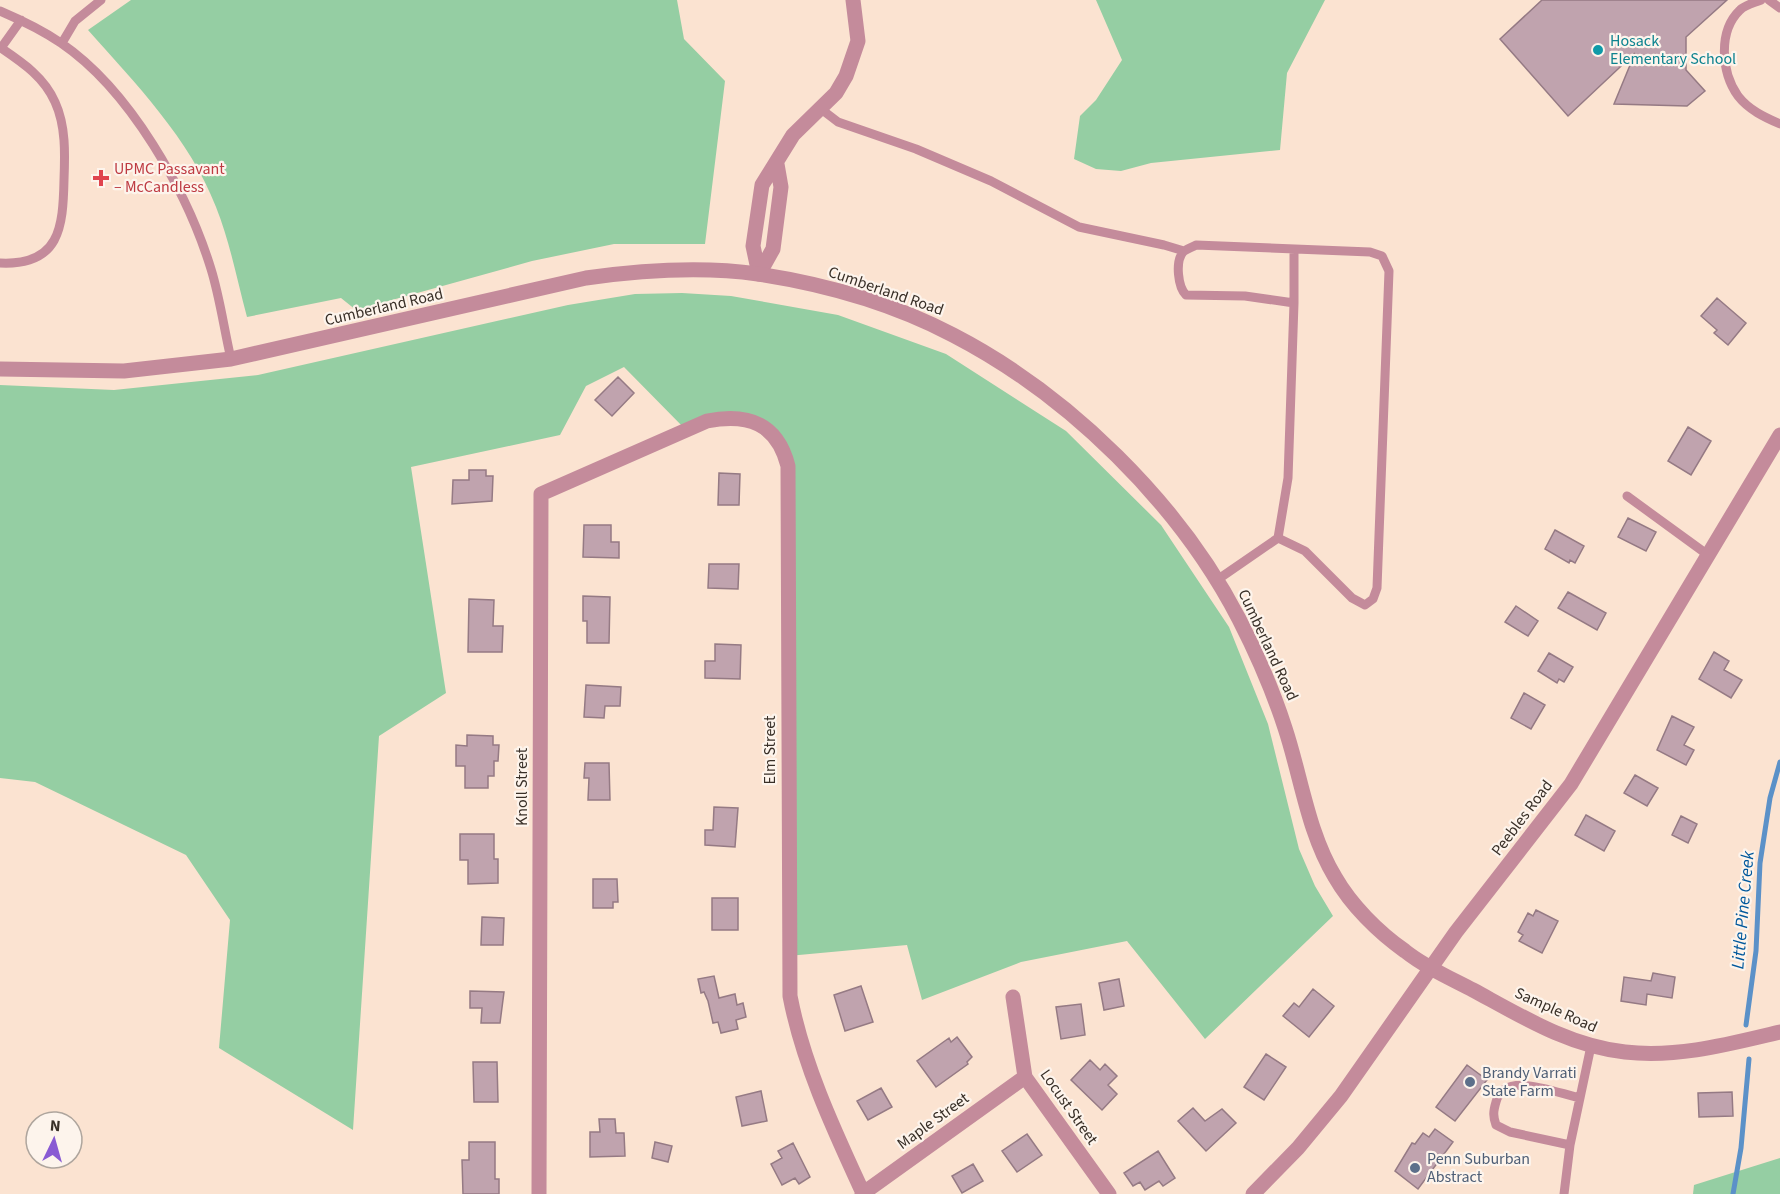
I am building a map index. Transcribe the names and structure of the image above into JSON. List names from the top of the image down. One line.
{"streets":{"street":["Cumberland Road","Elm Street","Knoll Street","Peebles Road","Sample Road","Locust Street","Maple Street"]},"crossings":[["Cumberland Road","Peebles Road"],["Cumberland Road","Sample Road"],["Elm Street","Knoll Street"],["Elm Street","Maple Street"],["Peebles Road","Sample Road"],["Locust Street","Maple Street"]],"water":["Little Pine Creek"],"places":{"other":["Hosack Elementary School","Brandy Varrati State Farm","Penn Suburban Abstract"],"health":["UPMC Passavant – McCandless"]},"north":"top"}
